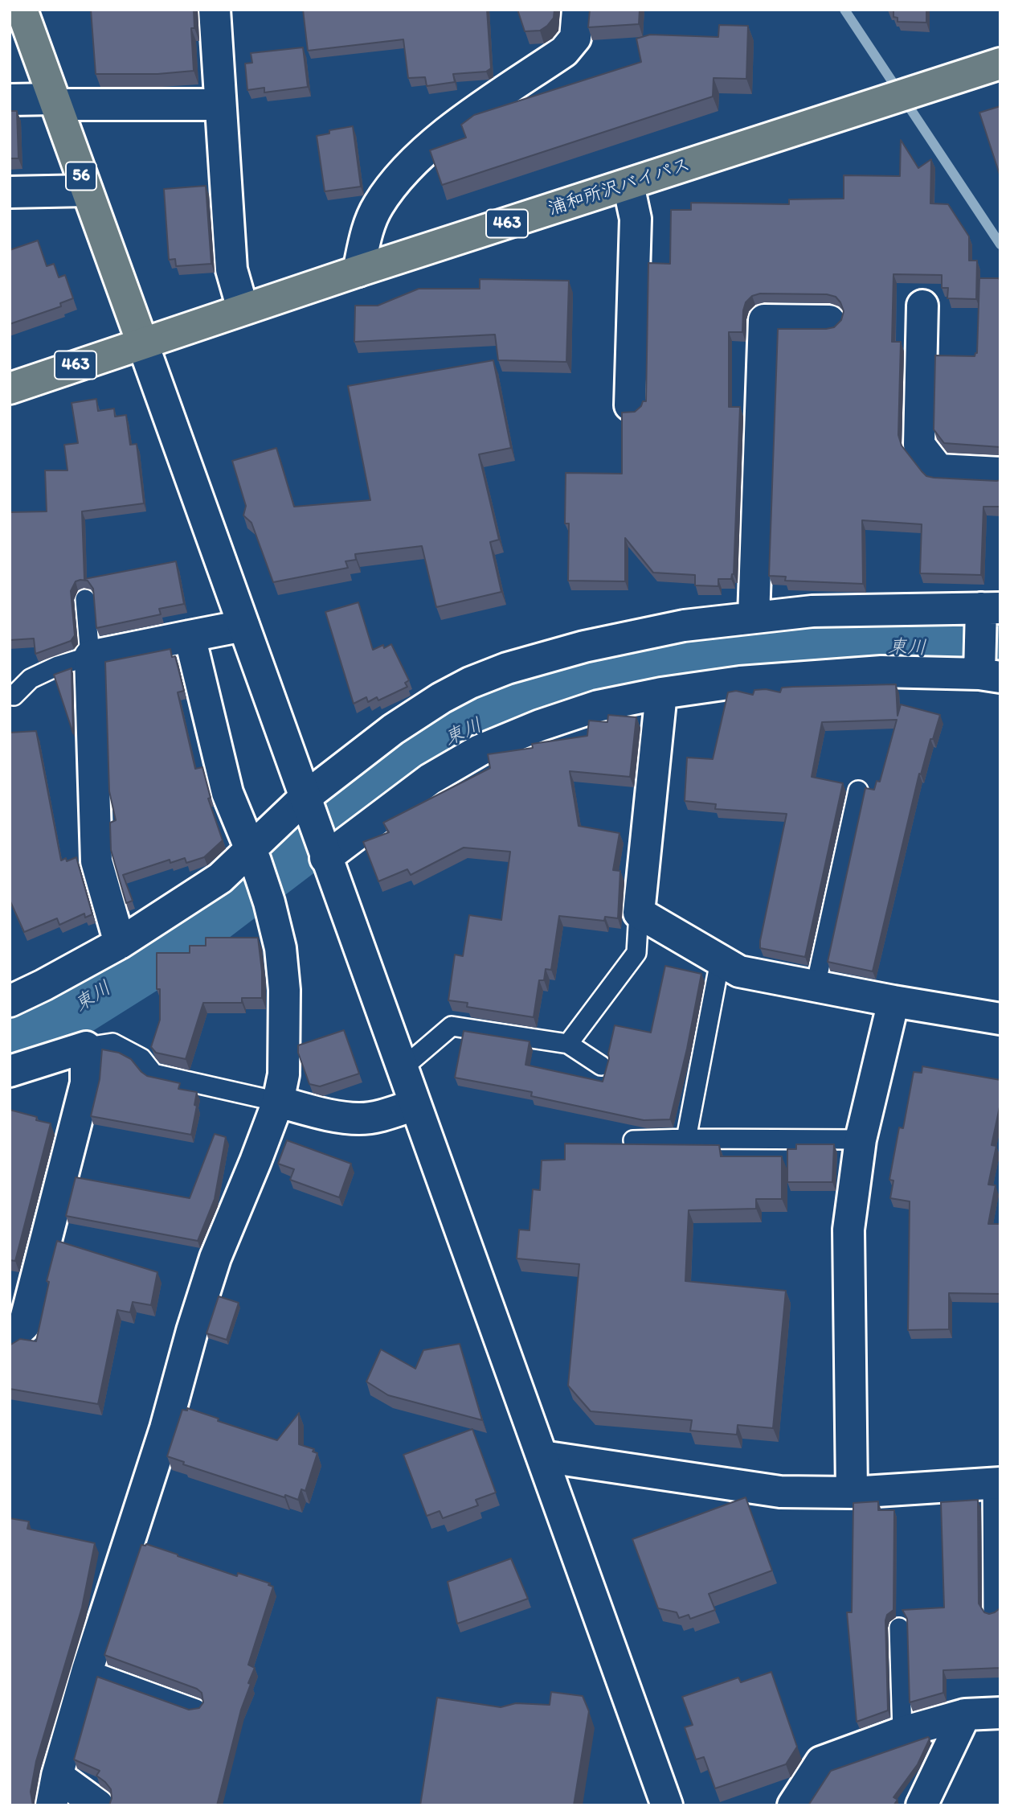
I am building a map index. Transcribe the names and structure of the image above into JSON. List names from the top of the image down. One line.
{"streets":{"main road":["56","浦和所沢バイパス","463"]},"crossings":[["56","浦和所沢バイパス"],["56","463"],["浦和所沢バイパス","463"]],"water":["東川"]}
